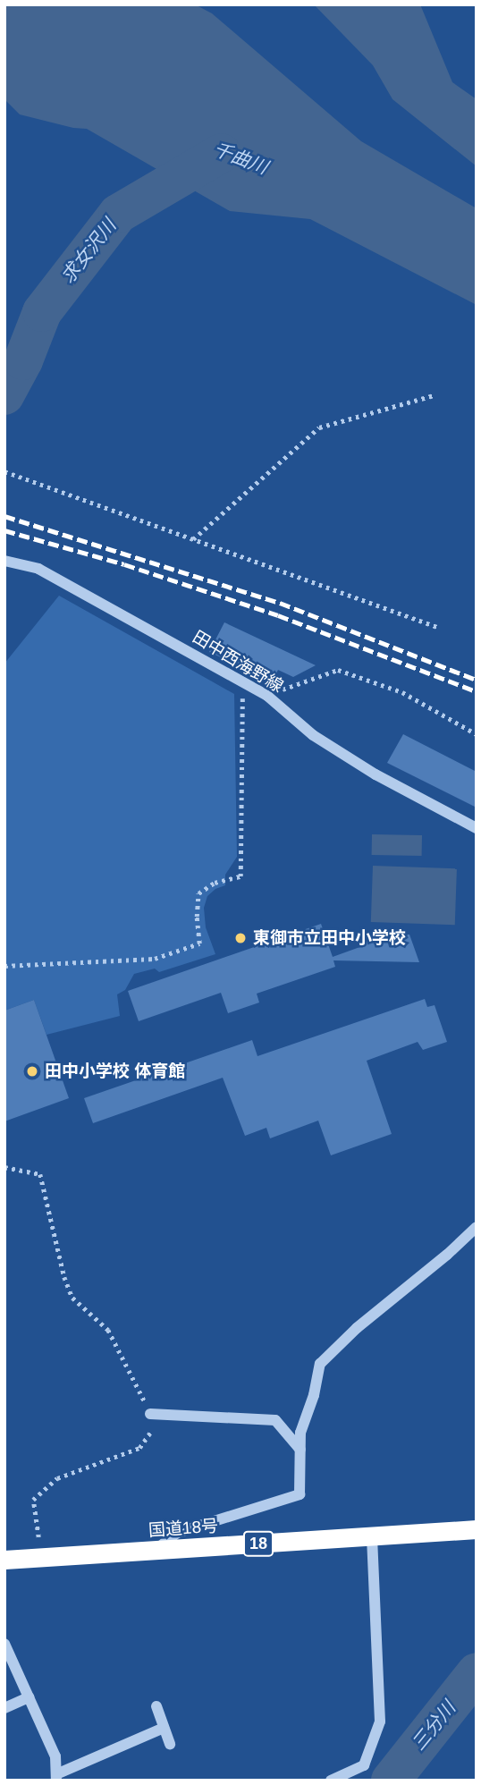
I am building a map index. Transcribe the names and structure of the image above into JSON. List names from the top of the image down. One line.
{"streets":{"highway":["国道18号","18"],"street":["田中西海野線"]},"water":["千曲川","求女沢川","三分川"],"places":["東御市立田中小学校","田中小学校 体育館"]}
